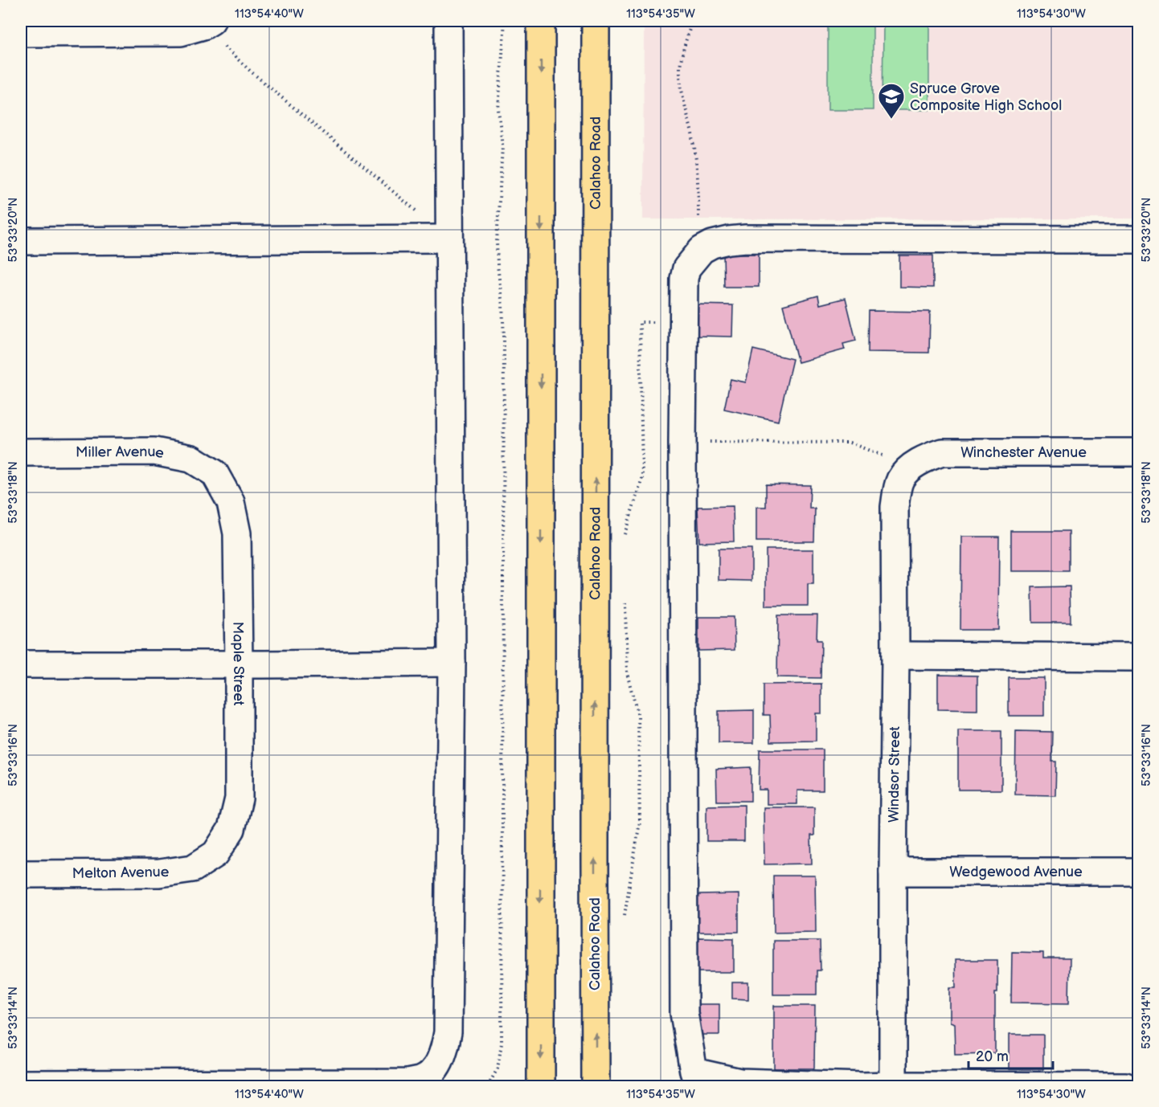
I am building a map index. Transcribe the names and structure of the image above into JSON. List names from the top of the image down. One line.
{"streets":{"main road":["Calahoo Road"],"street":["Winchester Avenue","Miller Avenue","Maple Street","Windsor Street","Wedgewood Avenue","Melton Avenue"]},"crossings":[["Winchester Avenue","Windsor Street"],["Miller Avenue","Maple Street"],["Maple Street","Melton Avenue"],["Windsor Street","Wedgewood Avenue"]],"places":{"school or university":["Spruce Grove Composite High School"]},"scale_bar":"20 m","coordinates":["113°54'40\"W","113°54'35\"W","113°54'30\"W","53°33'20\"N","53°33'18\"N","53°33'16\"N","53°33'14\"N"]}
